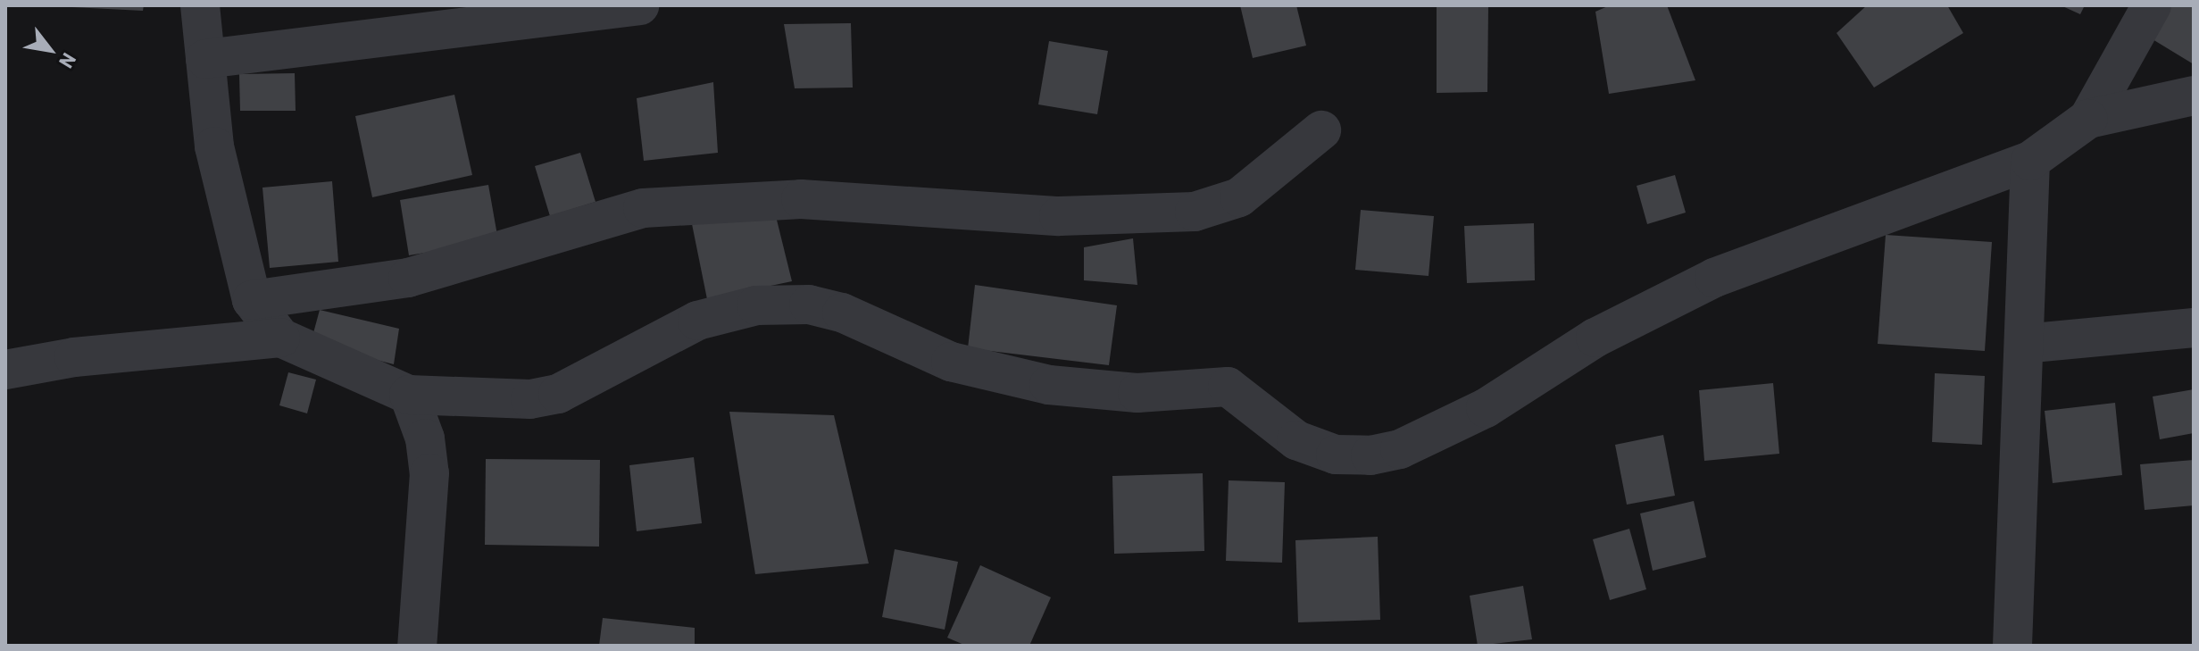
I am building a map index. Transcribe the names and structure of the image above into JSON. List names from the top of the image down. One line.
{"north":"bottom right"}
